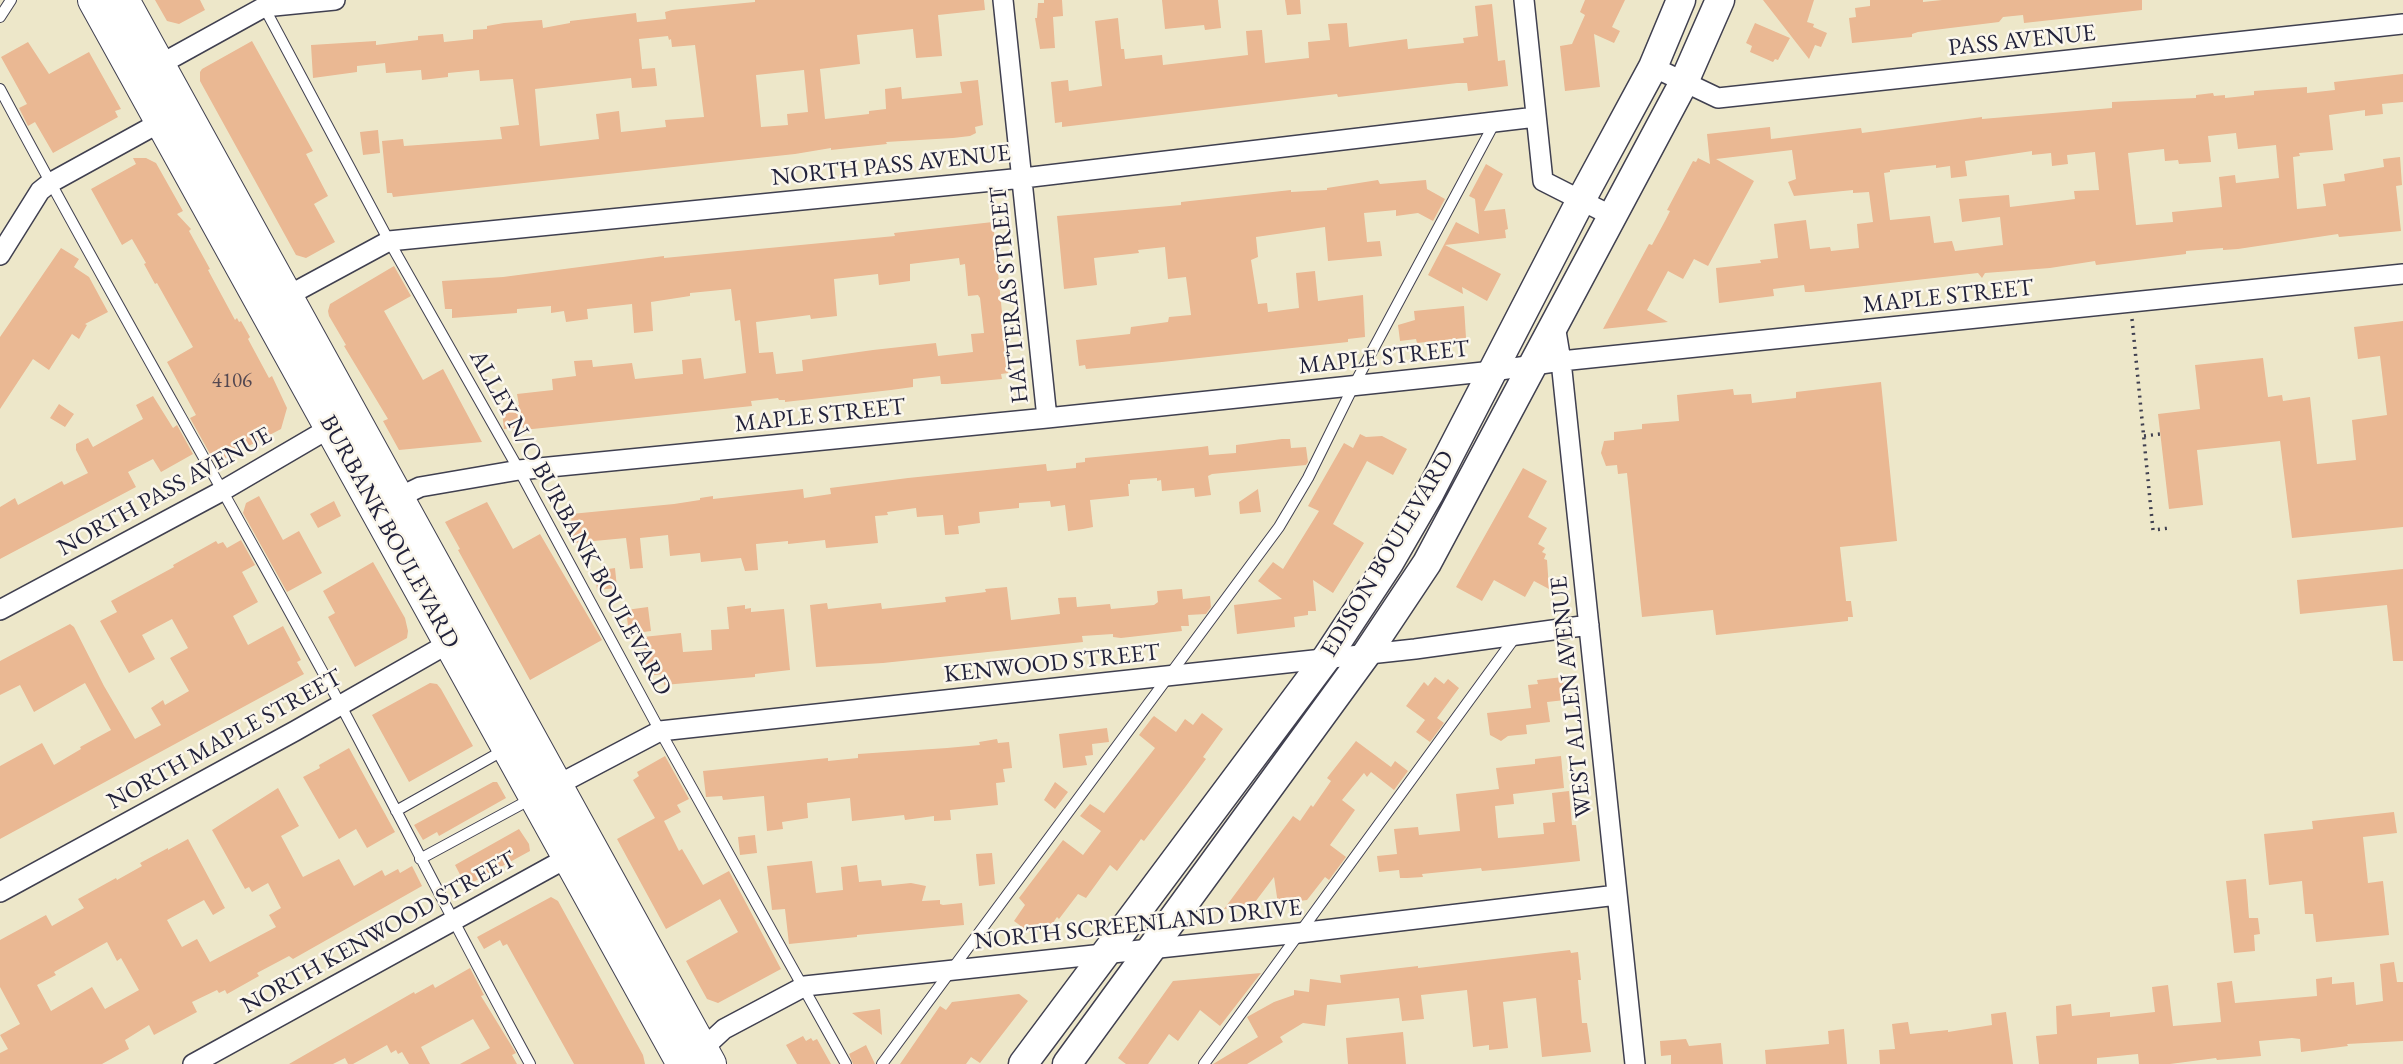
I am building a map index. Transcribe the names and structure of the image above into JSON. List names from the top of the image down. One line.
{"streets":{"main road":["BURBANK BOULEVARD","EDISON BOULEVARD"],"street":["PASS AVENUE","NORTH PASS AVENUE","HATTERAS STREET","MAPLE STREET","KENWOOD STREET","WEST ALLEN AVENUE","NORTH MAPLE STREET","NORTH SCREENLAND DRIVE","NORTH KENWOOD STREET"],"lane":["ALLEY N/O BURBANK BOULEVARD"]},"crossings":[["PASS AVENUE","EDISON BOULEVARD"],["NORTH PASS AVENUE","HATTERAS STREET"],["NORTH PASS AVENUE","ALLEY N/O BURBANK BOULEVARD"],["NORTH PASS AVENUE","BURBANK BOULEVARD"],["HATTERAS STREET","MAPLE STREET"],["MAPLE STREET","ALLEY N/O BURBANK BOULEVARD"],["MAPLE STREET","BURBANK BOULEVARD"],["MAPLE STREET","EDISON BOULEVARD"],["MAPLE STREET","WEST ALLEN AVENUE"],["ALLEY N/O BURBANK BOULEVARD","KENWOOD STREET"],["ALLEY N/O BURBANK BOULEVARD","NORTH SCREENLAND DRIVE"],["BURBANK BOULEVARD","KENWOOD STREET"],["BURBANK BOULEVARD","NORTH MAPLE STREET"],["BURBANK BOULEVARD","NORTH SCREENLAND DRIVE"],["BURBANK BOULEVARD","NORTH KENWOOD STREET"],["EDISON BOULEVARD","KENWOOD STREET"],["EDISON BOULEVARD","WEST ALLEN AVENUE"],["EDISON BOULEVARD","NORTH SCREENLAND DRIVE"],["KENWOOD STREET","WEST ALLEN AVENUE"],["WEST ALLEN AVENUE","NORTH SCREENLAND DRIVE"]],"house_numbers":["4106"]}
